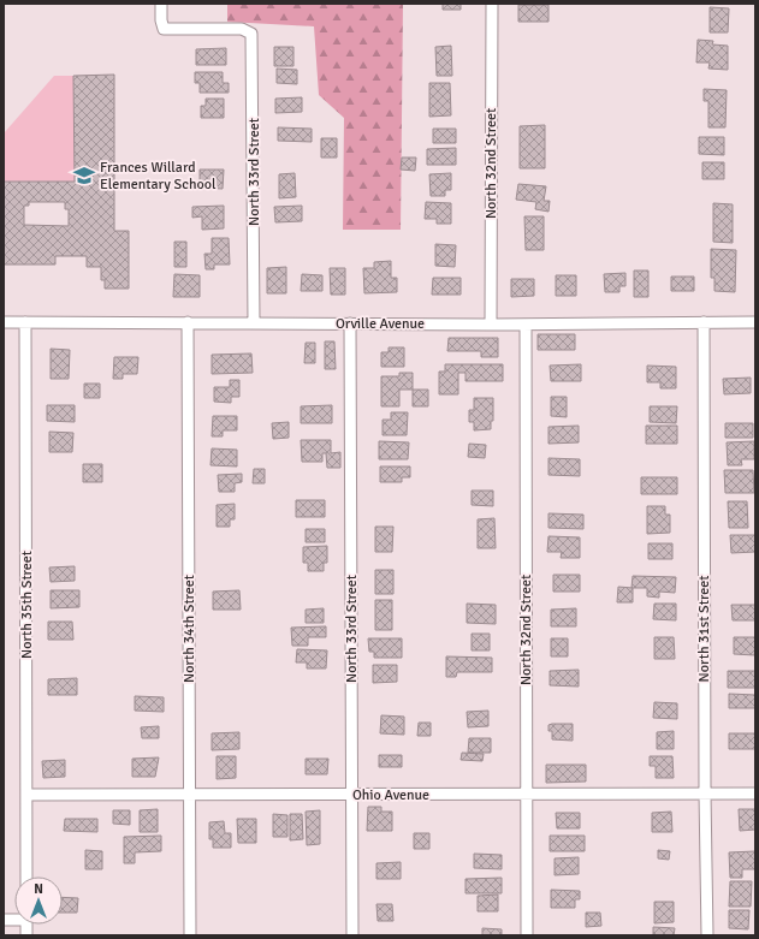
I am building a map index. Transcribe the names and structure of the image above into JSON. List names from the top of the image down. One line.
{"streets":{"street":["North 32nd Street","North 33rd Street","Orville Avenue","North 35th Street","North 34th Street","North 31st Street","Ohio Avenue"]},"crossings":[["North 32nd Street","Orville Avenue"],["North 32nd Street","Ohio Avenue"],["North 33rd Street","Orville Avenue"],["North 33rd Street","Ohio Avenue"],["Orville Avenue","North 35th Street"],["Orville Avenue","North 34th Street"],["Orville Avenue","North 31st Street"],["North 35th Street","Ohio Avenue"],["North 34th Street","Ohio Avenue"],["North 31st Street","Ohio Avenue"]],"places":{"school or university":["Frances Willard Elementary School"]},"north":"top"}
